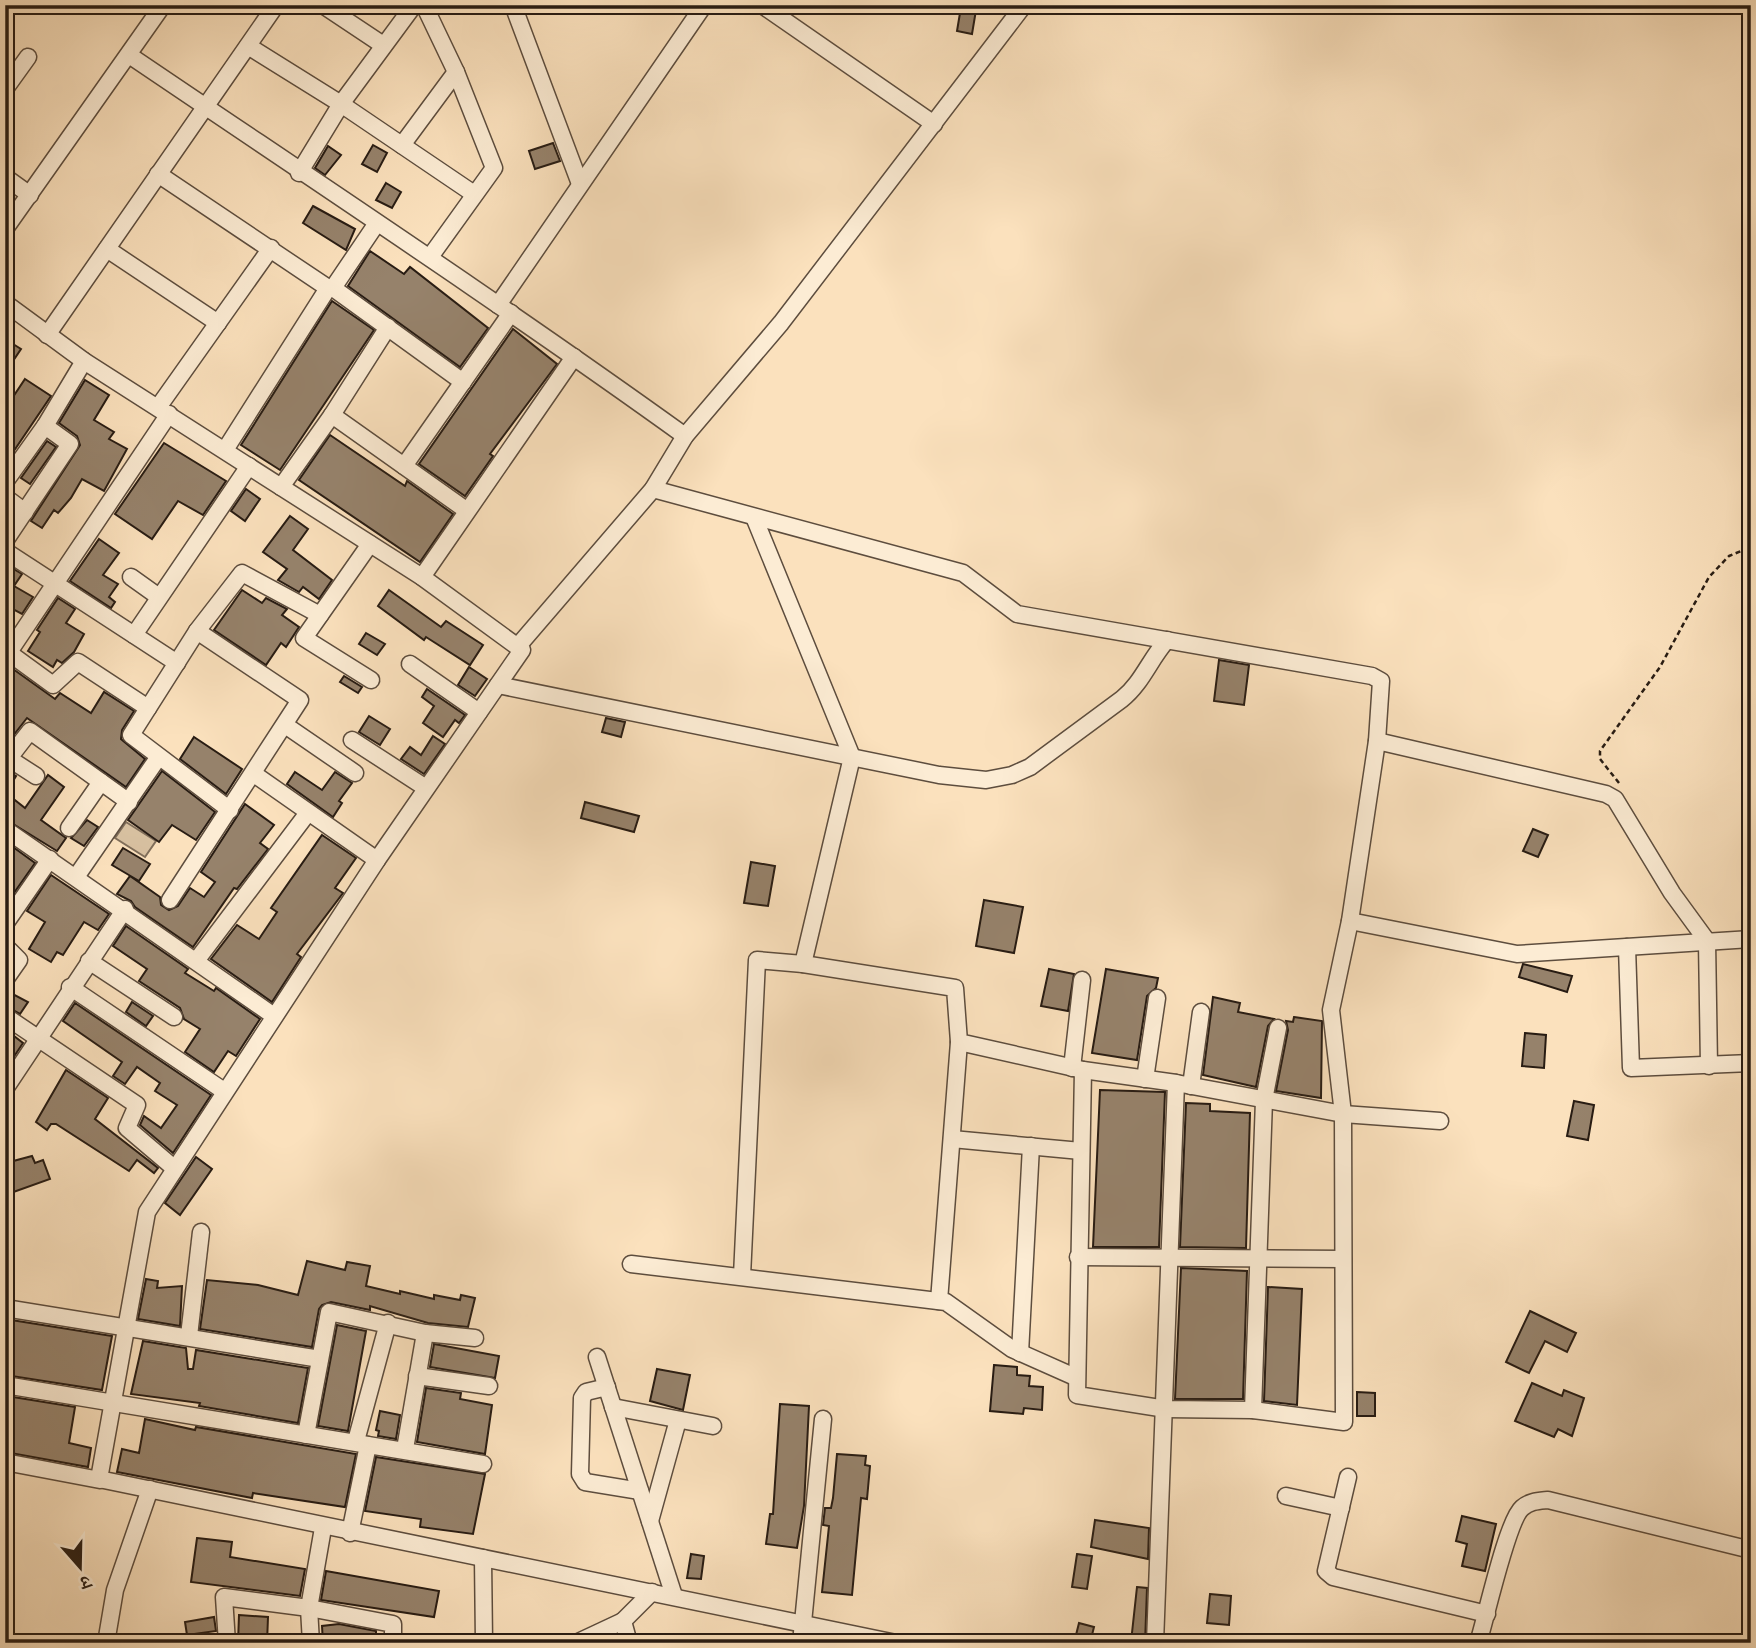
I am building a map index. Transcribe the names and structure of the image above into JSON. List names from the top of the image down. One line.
{"north":"bottom"}
